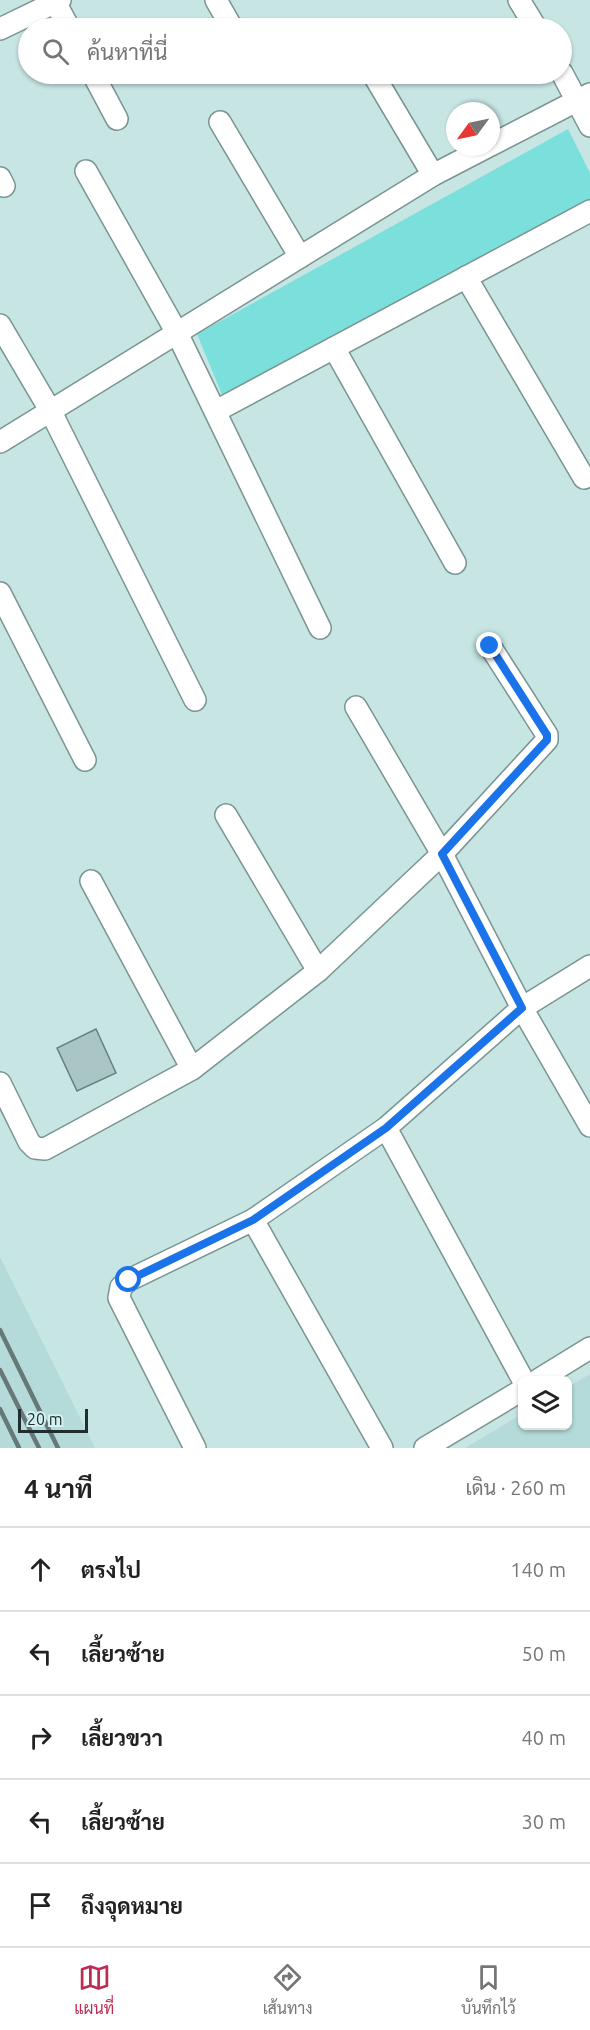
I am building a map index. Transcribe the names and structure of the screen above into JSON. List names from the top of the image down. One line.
{"scale_bar":"20 m","north":"bottom left","page":{"search":"ค้นหาที่นี่","scale":"20 m","heading":["4 นาที","เดิน · 260 m"],"list":[["ตรงไป","140 m"],["เลี้ยวซ้าย","50 m"],["เลี้ยวขวา","40 m"],["เลี้ยวซ้าย","30 m"],"ถึงจุดหมาย"],"nav":["แผนที่","เส้นทาง","บันทึกไว้"]}}
